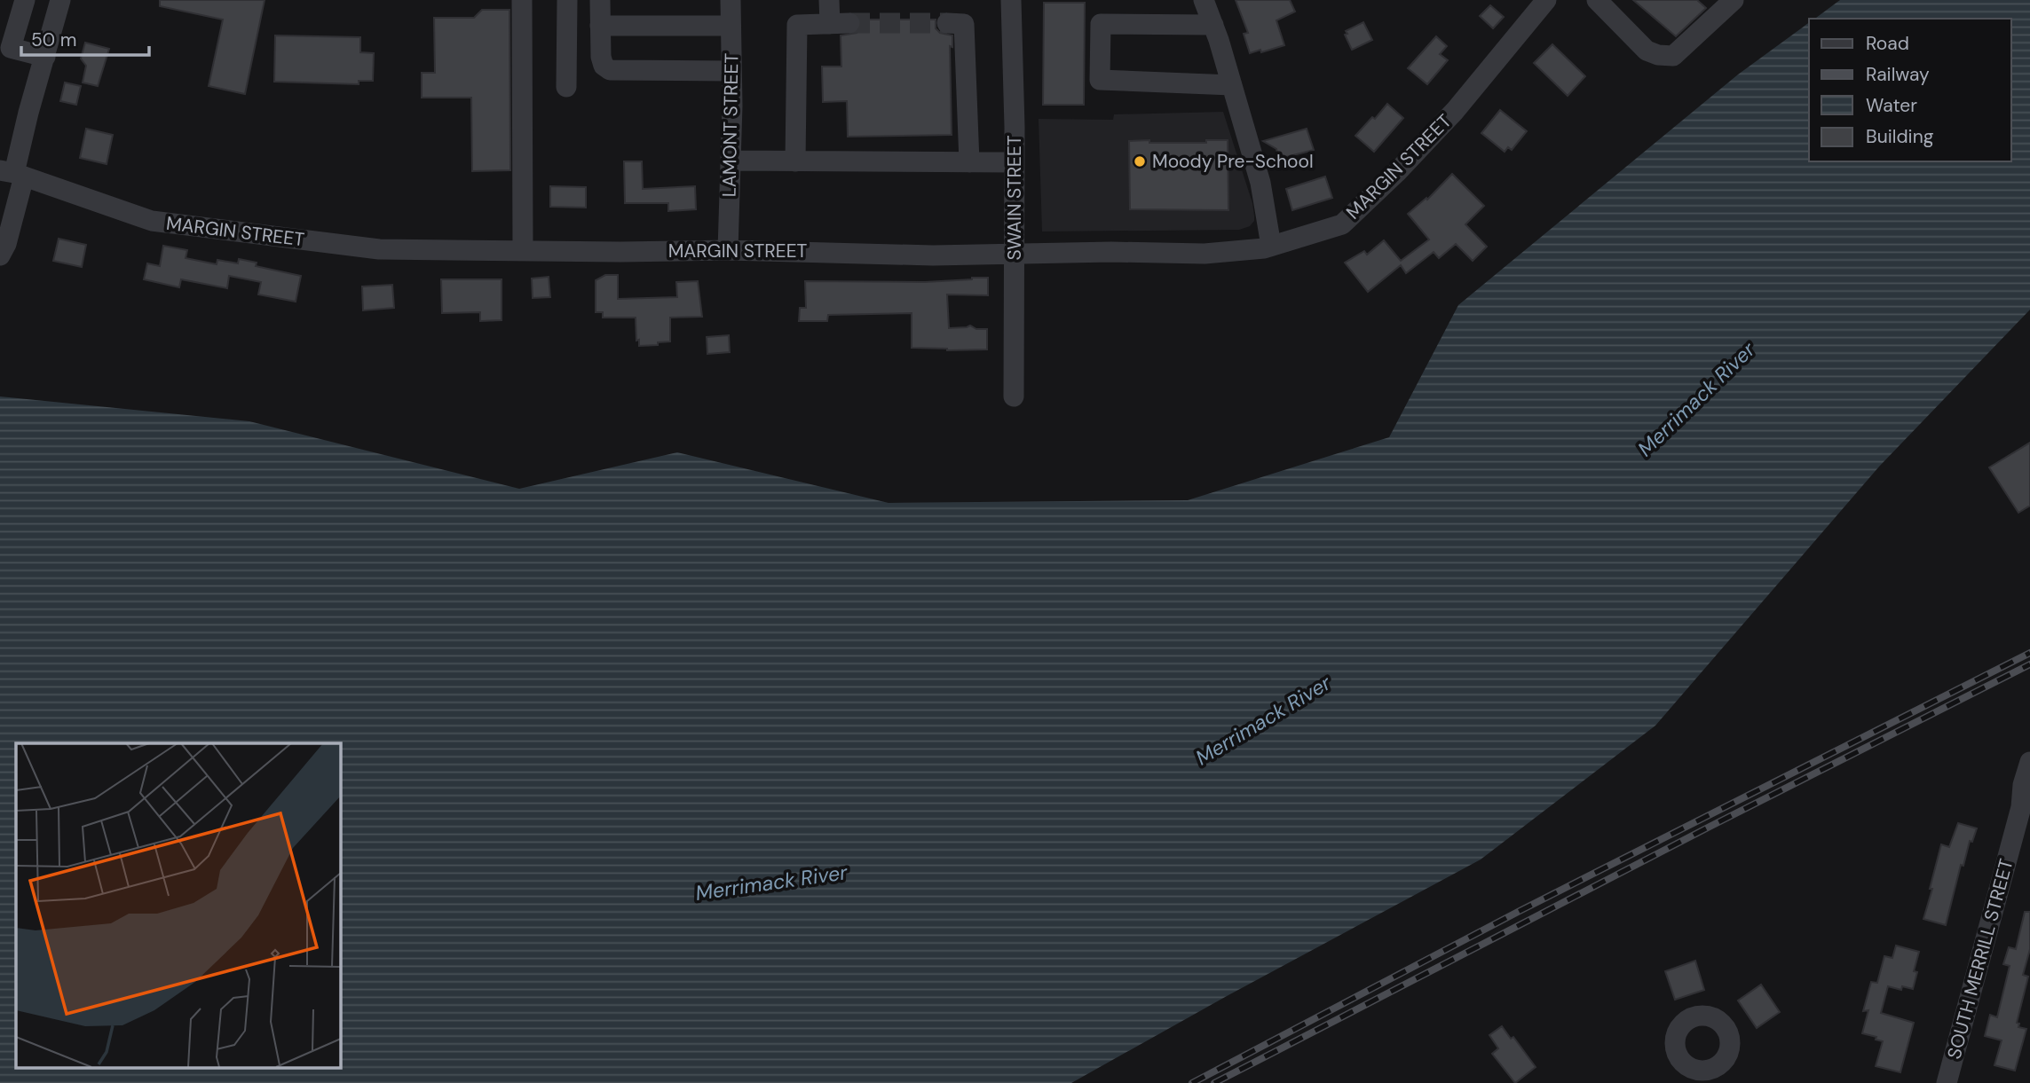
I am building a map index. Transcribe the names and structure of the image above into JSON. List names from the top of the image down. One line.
{"streets":{"street":["LAMONT STREET","MARGIN STREET","SWAIN STREET","SOUTH MERRILL STREET"]},"crossings":[["LAMONT STREET","MARGIN STREET"],["MARGIN STREET","SWAIN STREET"]],"water":["Merrimack River"],"places":["Moody Pre-School"],"legend":["Road","Railway","Water","Building"],"scale_bar":"50 m"}
